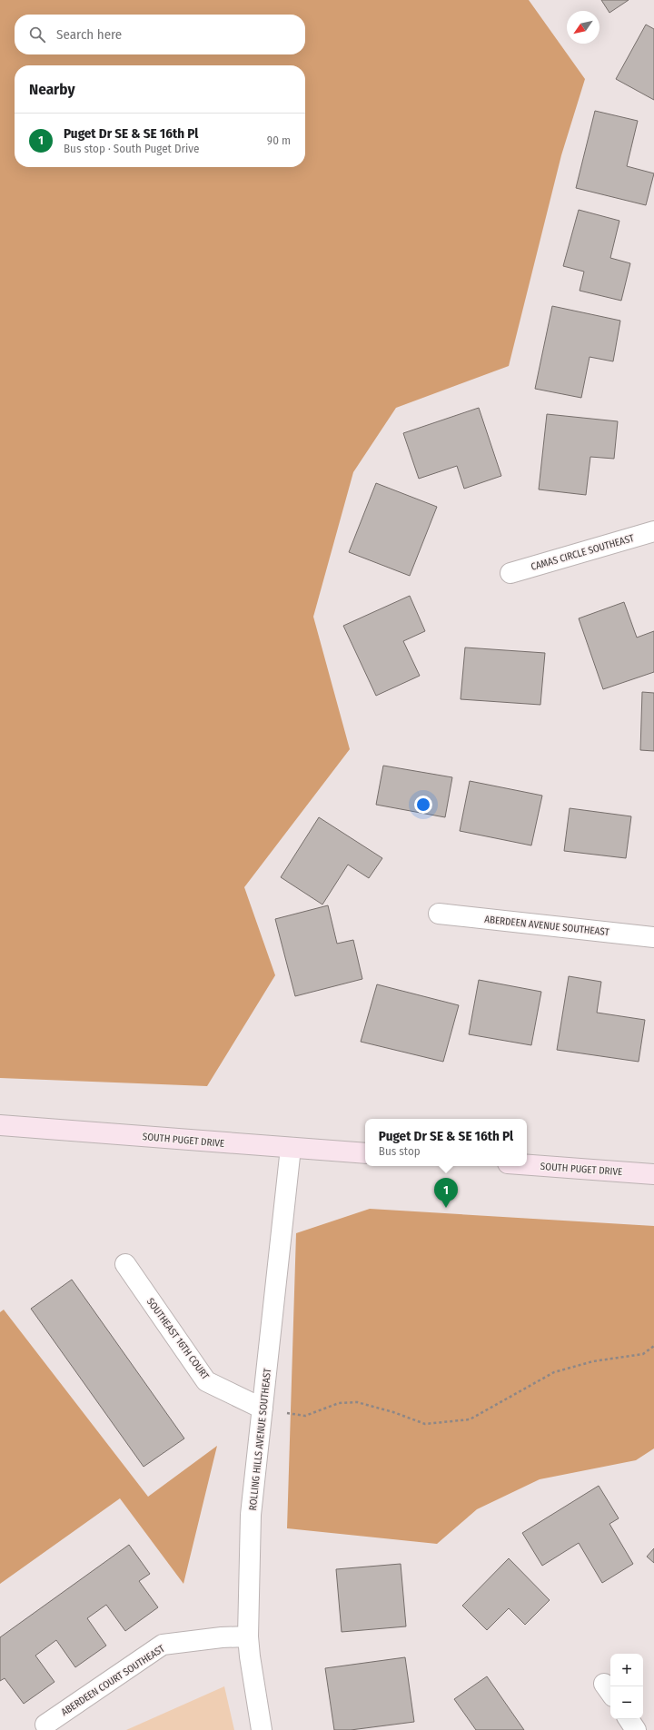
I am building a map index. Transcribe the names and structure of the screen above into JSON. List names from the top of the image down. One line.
{"streets":{"street":["CAMAS CIRCLE SOUTHEAST","ABERDEEN AVENUE SOUTHEAST","SOUTH PUGET DRIVE","SOUTHEAST 16TH COURT","ROLLING HILLS AVENUE SOUTHEAST","ABERDEEN COURT SOUTHEAST"]},"crossings":[["SOUTH PUGET DRIVE","ROLLING HILLS AVENUE SOUTHEAST"],["SOUTHEAST 16TH COURT","ROLLING HILLS AVENUE SOUTHEAST"],["ROLLING HILLS AVENUE SOUTHEAST","ABERDEEN COURT SOUTHEAST"]],"north":"bottom left","page":{"search":"Search here","heading":"Nearby","list":[{"mark":"1","name":"Puget Dr SE & SE 16th Pl","note":"Bus stop · South Puget Drive","value":"90 m"}],"popup":["Puget Dr SE & SE 16th Pl","Bus stop"],"pins":"1","map_buttons":["+","−"]}}
